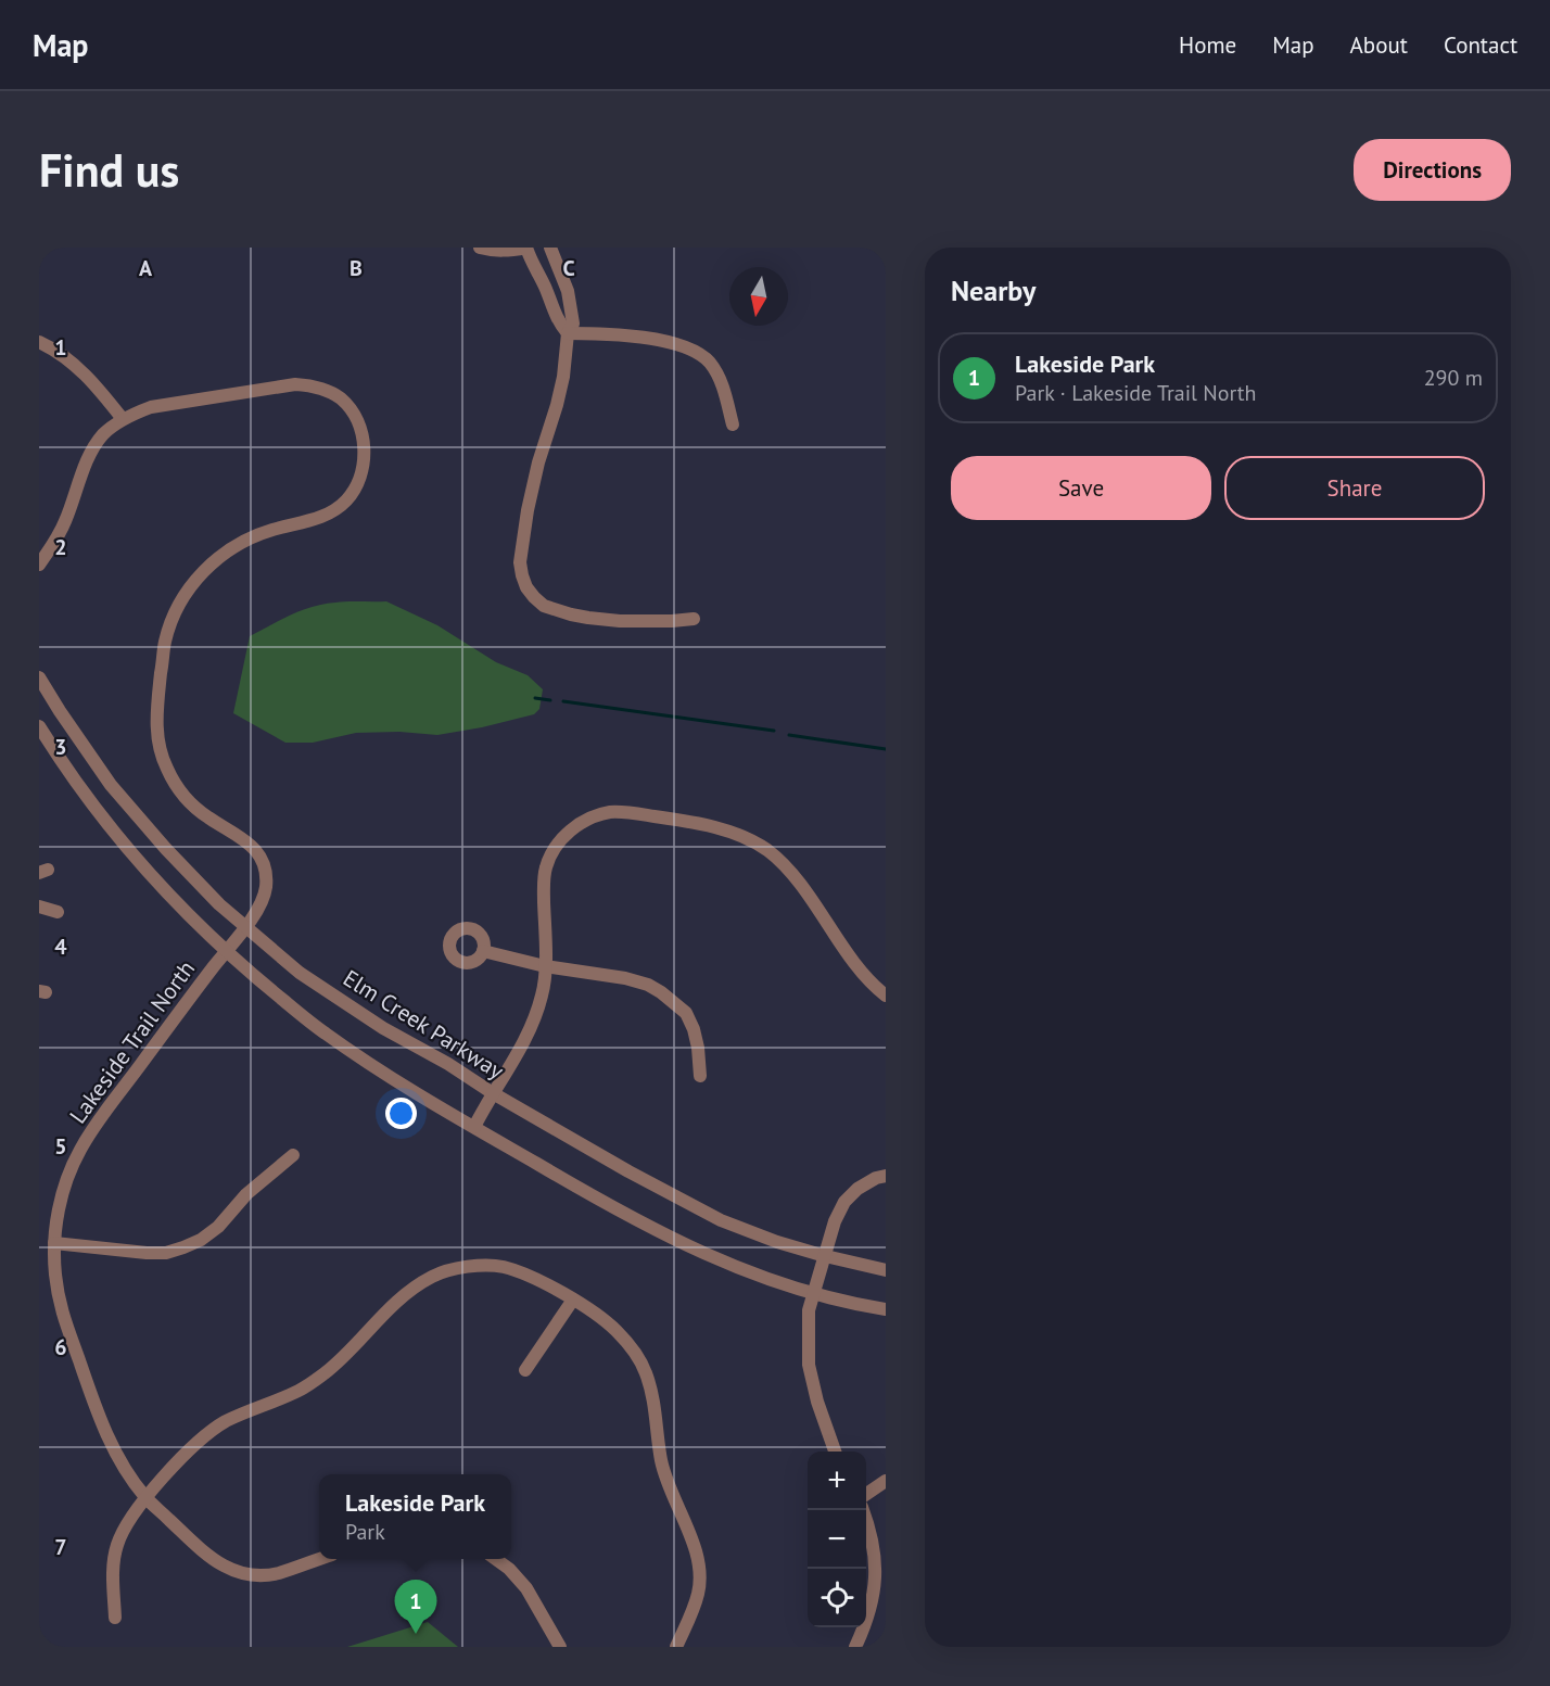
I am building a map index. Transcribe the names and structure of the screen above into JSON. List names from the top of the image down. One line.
{"streets":{"street":["Elm Creek Parkway","Lakeside Trail North"]},"crossings":[["Elm Creek Parkway","Lakeside Trail North"]],"north":"bottom","page":{"header":"Map","nav":["Home","Map","About","Contact"],"buttons":["Directions",["Save","Share"]],"title":"Find us","heading":"Nearby","list":[{"mark":"1","name":"Lakeside Park","note":"Park · Lakeside Trail North","value":"290 m"}],"map_buttons":["+","−"],"popup":["Lakeside Park","Park"],"pins":"1"},"grid":{"columns":["A","B","C"],"rows":["1","2","3","4","5","6","7"]}}
